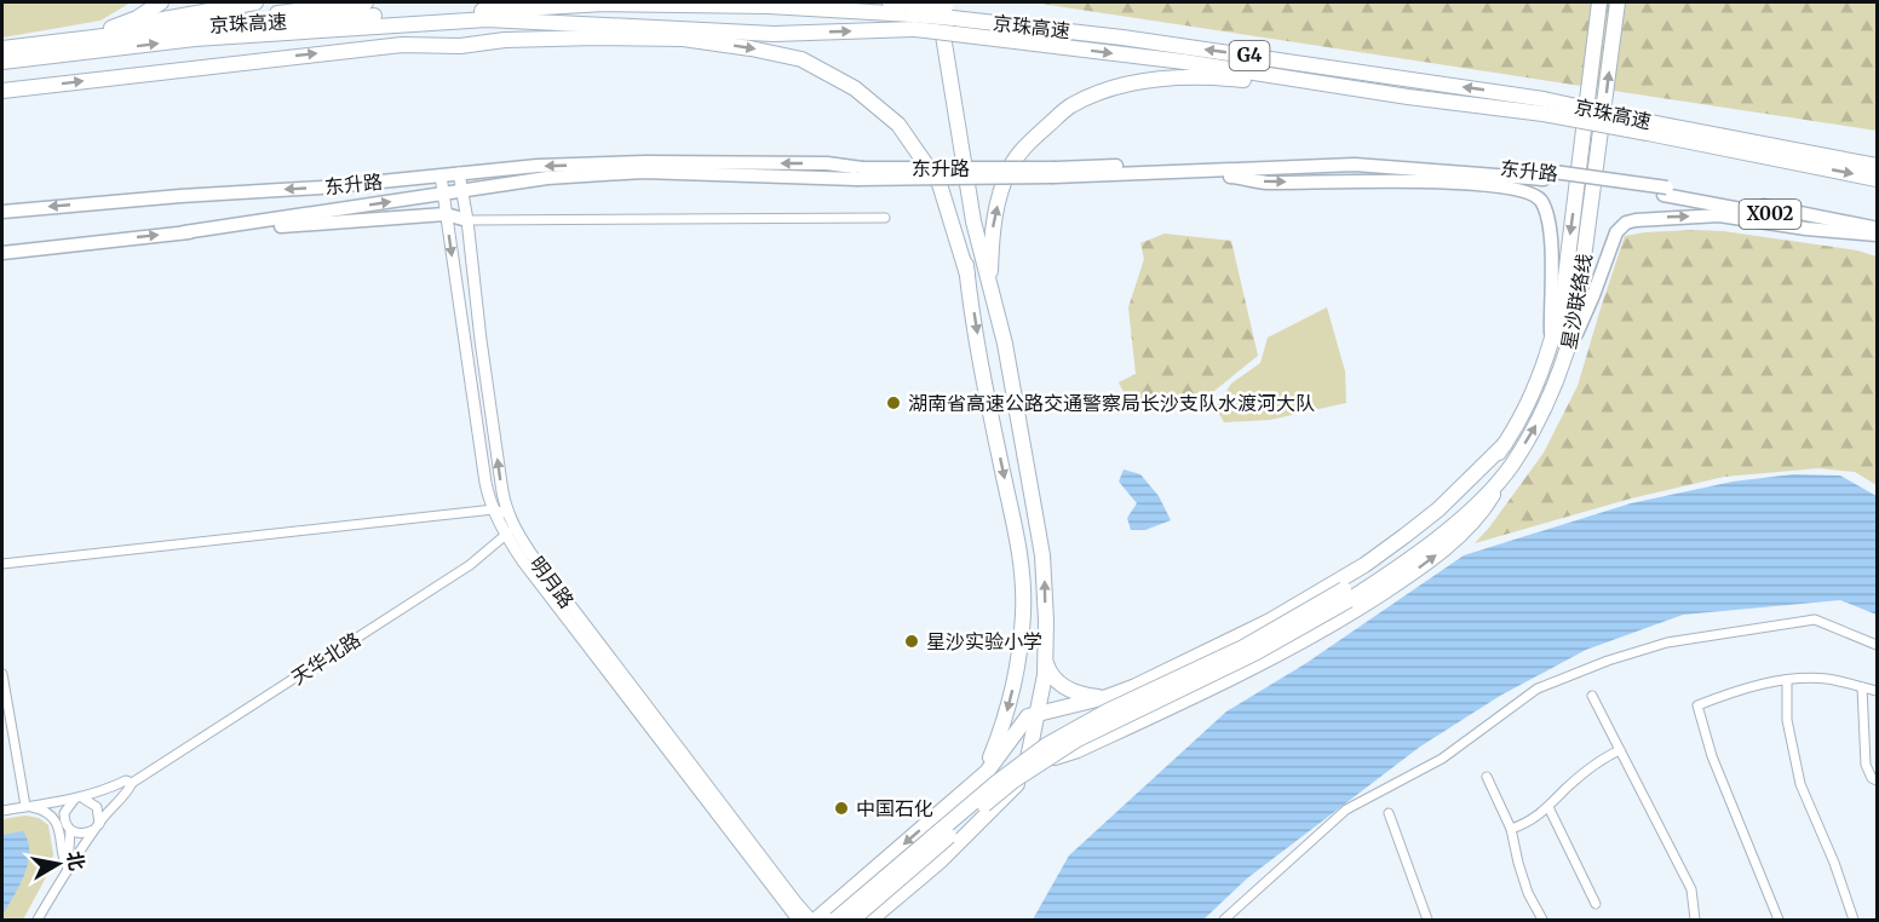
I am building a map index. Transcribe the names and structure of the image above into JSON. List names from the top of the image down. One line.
{"streets":{"highway":["京珠高速","G4","星沙联络线"],"main road":["东升路","X002"],"street":["明月路","天华北路"]},"crossings":[["东升路","明月路"],["明月路","天华北路"]],"places":["湖南省高速公路交通警察局长沙支队水渡河大队","星沙实验小学","中国石化"],"north":"right"}
